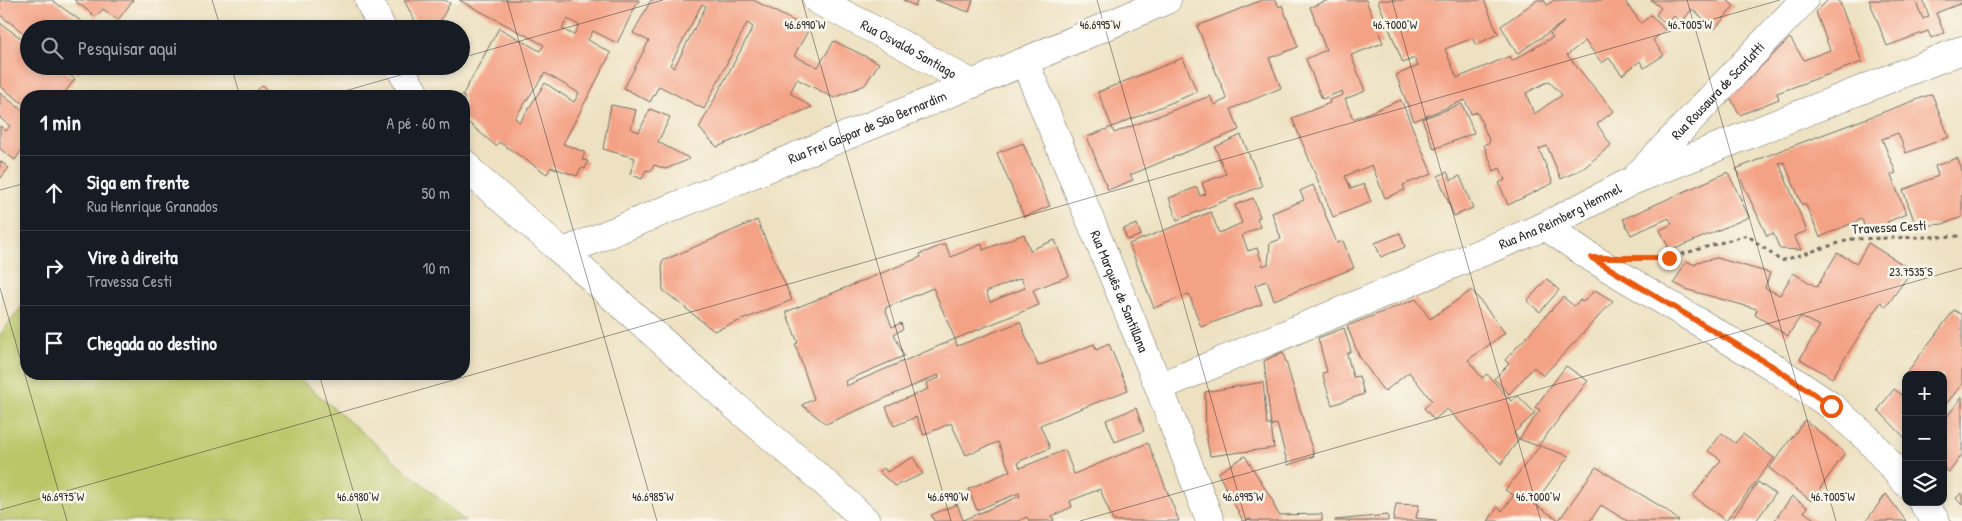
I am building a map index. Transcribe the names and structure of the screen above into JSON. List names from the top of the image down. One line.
{"streets":{"street":["Rua Osvaldo Santiago","Rua Rousaura de Scarlatti","Rua Frei Gaspar de São Bernardim","Rua Ana Reimberg Hemmel","Rua Marquês de Santillana"],"path":["Travessa Cesti"]},"crossings":[["Rua Osvaldo Santiago","Rua Frei Gaspar de São Bernardim"],["Rua Rousaura de Scarlatti","Rua Ana Reimberg Hemmel"],["Rua Frei Gaspar de São Bernardim","Rua Marquês de Santillana"],["Rua Ana Reimberg Hemmel","Rua Marquês de Santillana"]],"page":{"search":"Pesquisar aqui","heading":["1 min","A pé · 60 m"],"list":[["Siga em frente","Rua Henrique Granados","50 m"],["Vire à direita","Travessa Cesti","10 m"],"Chegada ao destino"],"map_buttons":["+","−"]},"coordinates":["46.6990°W","46.6995°W","46.7000°W","46.7005°W","23.7535°S","46.6975°W","46.6980°W","46.6985°W"]}
